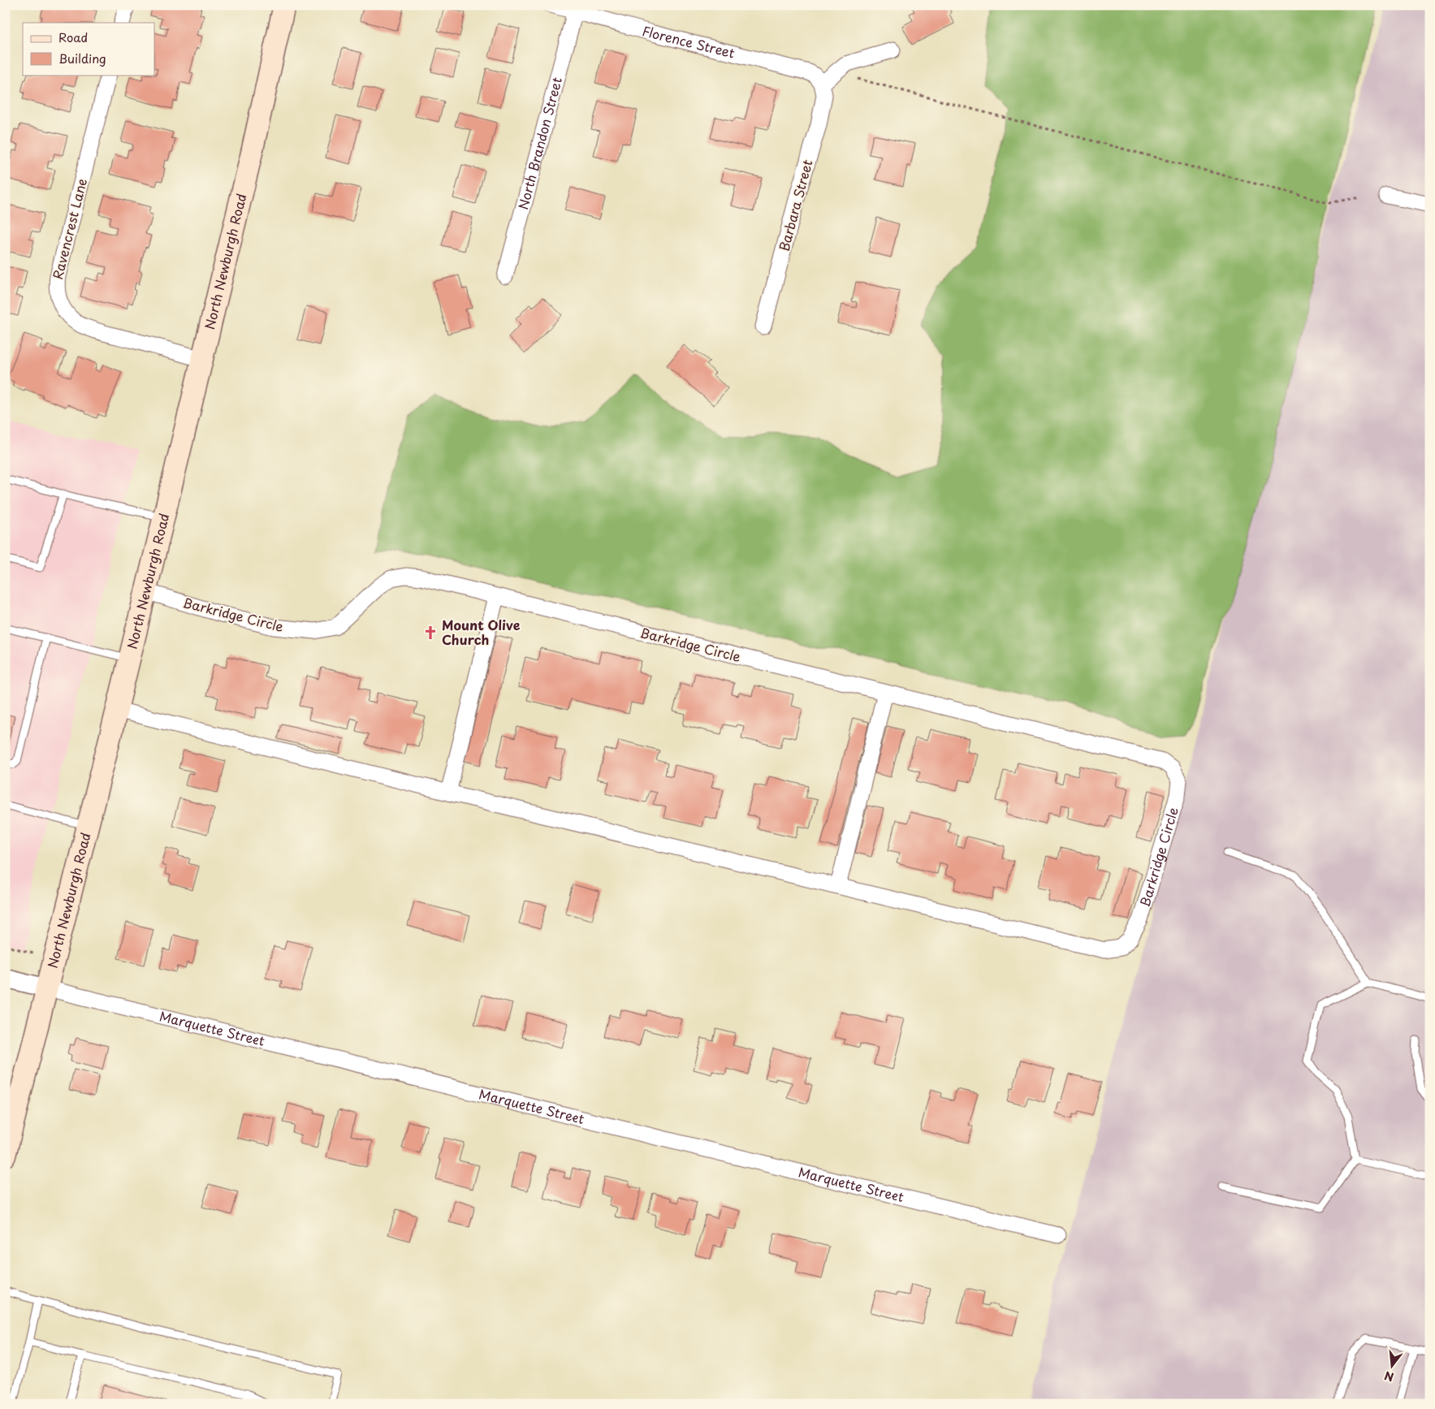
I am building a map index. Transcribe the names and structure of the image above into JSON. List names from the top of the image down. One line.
{"streets":{"main road":["North Newburgh Road"],"street":["Florence Street","North Brandon Street","Barbara Street","Ravencrest Lane","Barkridge Circle","Marquette Street"]},"crossings":[["Florence Street","North Brandon Street"],["Florence Street","Barbara Street"],["Ravencrest Lane","North Newburgh Road"],["North Newburgh Road","Barkridge Circle"],["North Newburgh Road","Marquette Street"]],"places":{"church":["Mount Olive Church"]},"legend":["Road","Building"],"north":"bottom"}
